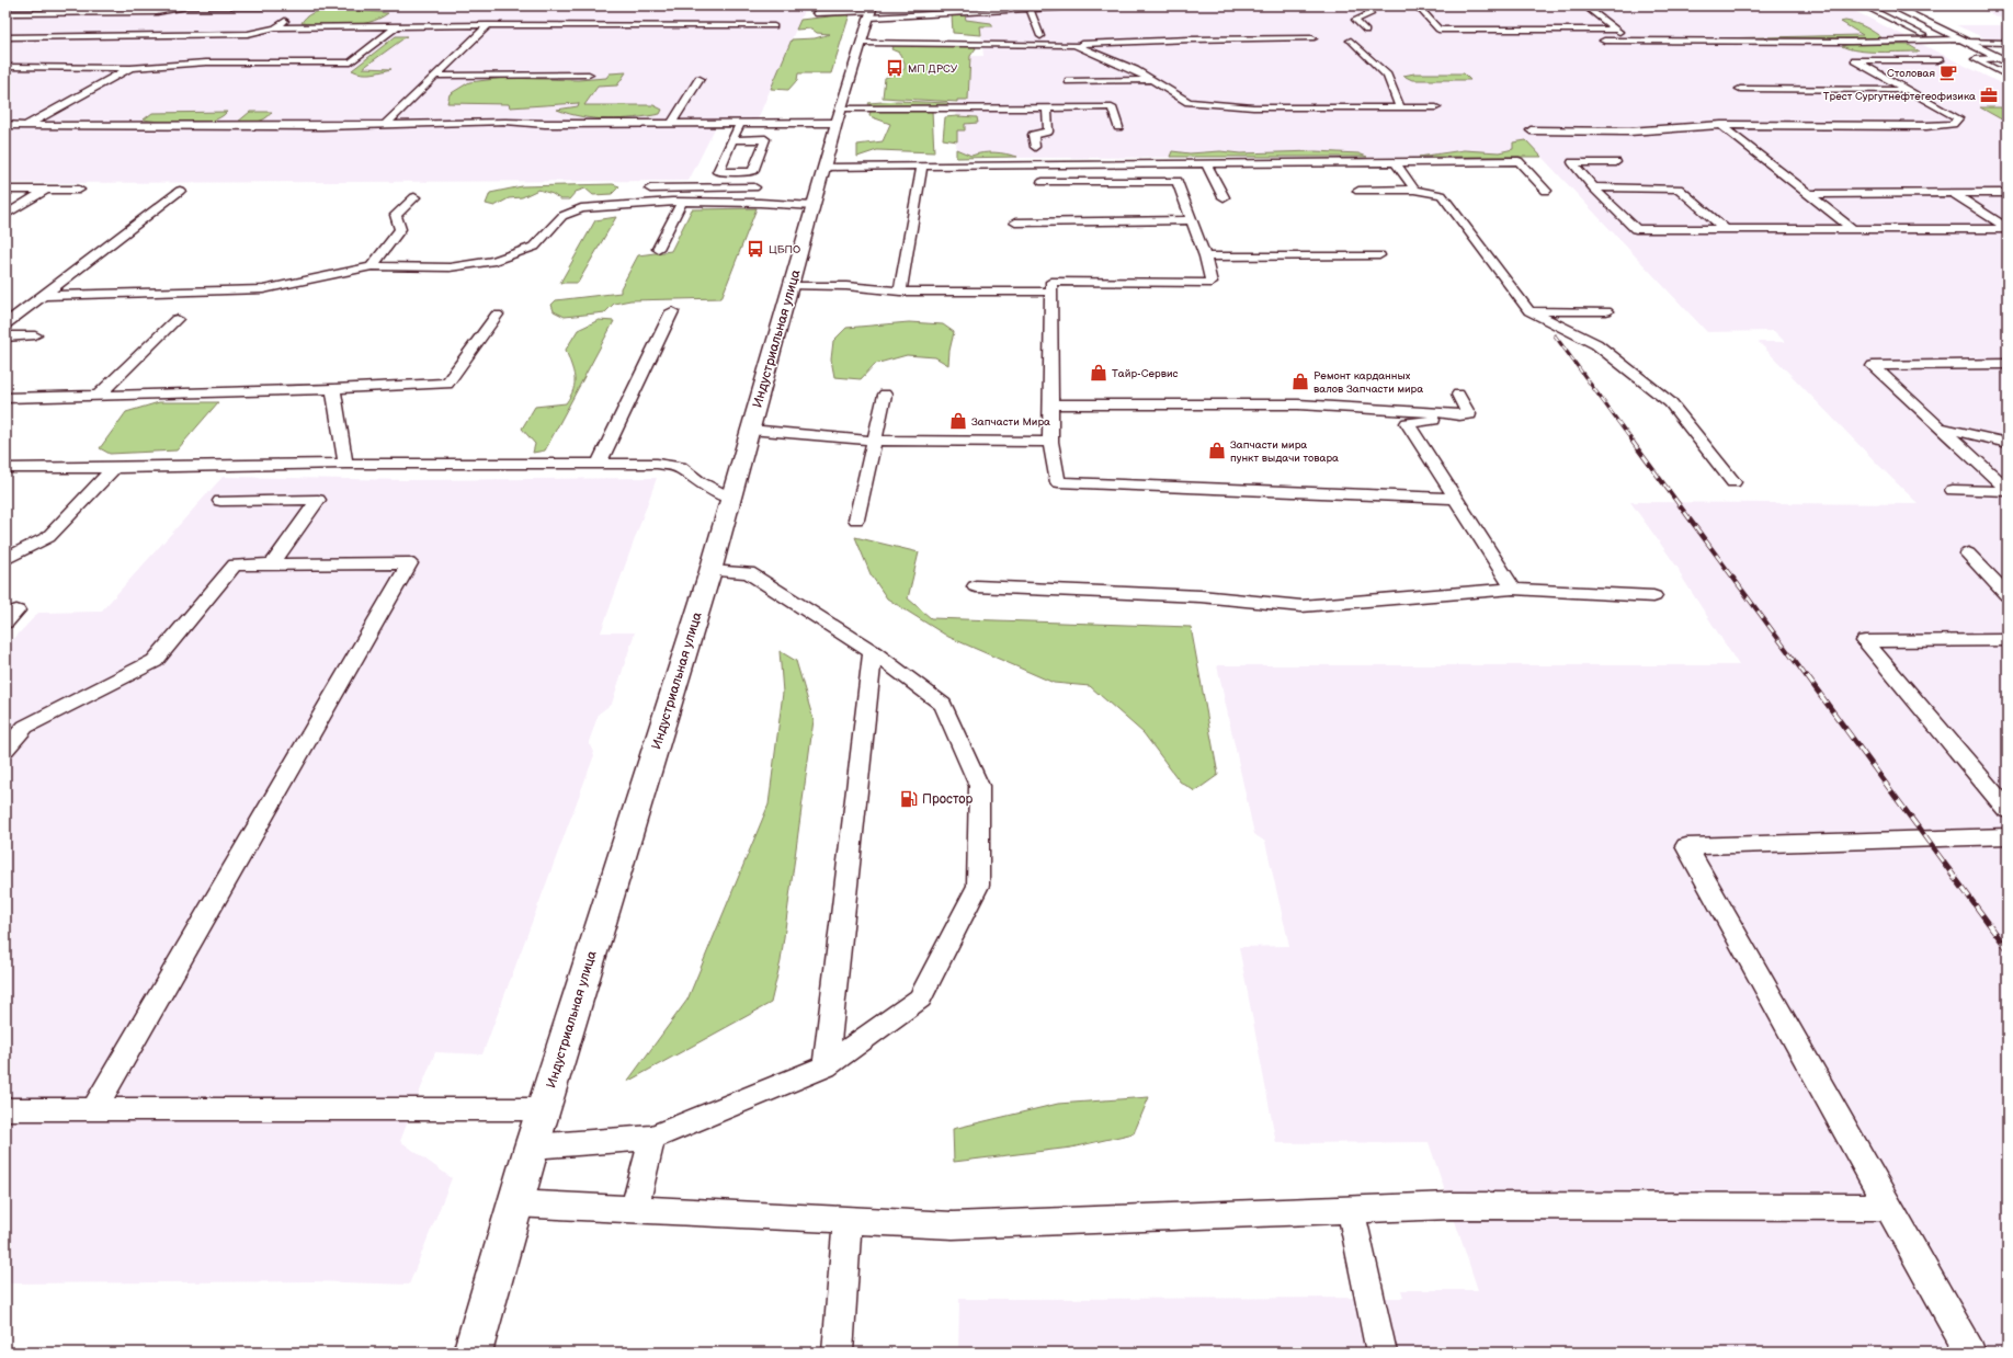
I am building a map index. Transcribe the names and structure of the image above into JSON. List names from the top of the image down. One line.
{"streets":{"main road":["Индустриальная улица"]},"places":{"bus stop":["МП ДРСУ","ЦБПО"],"cafe":["Столовая"],"office":["Трест Сургутнефтегеофизика"],"shop":["Тайр-Сервис","Ремонт карданных валов Запчасти мира","Запчасти Мира","Запчасти мира пункт выдачи товара"],"fuel station":["Простор"]}}
